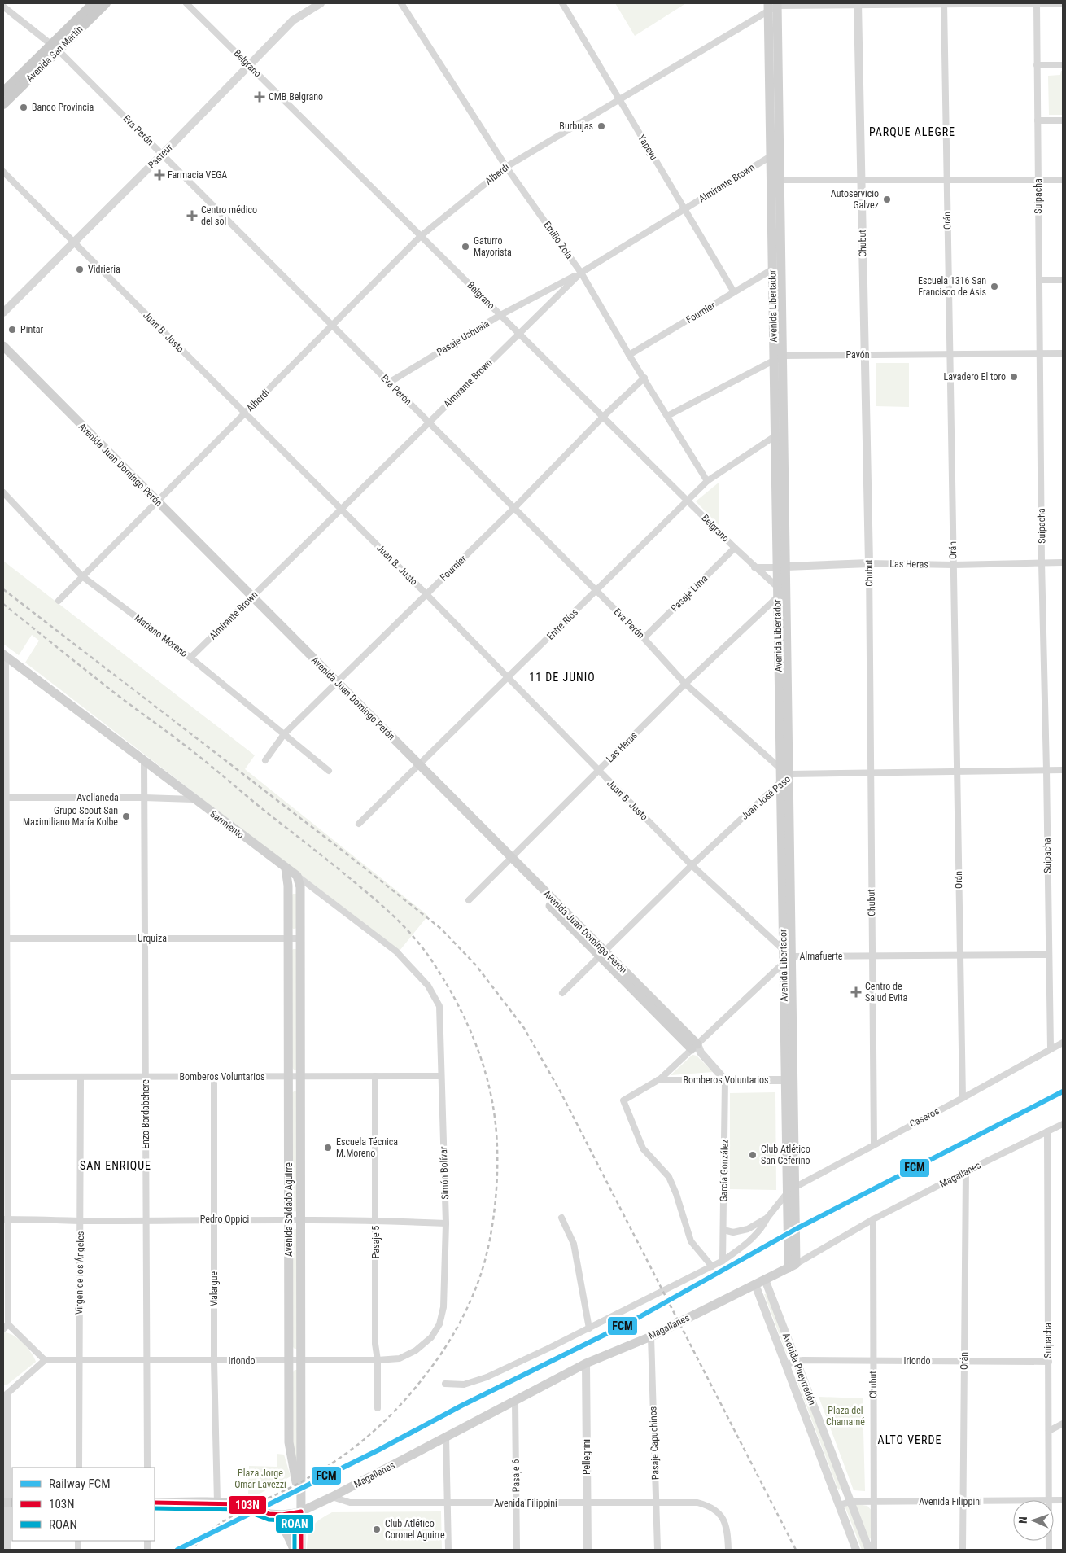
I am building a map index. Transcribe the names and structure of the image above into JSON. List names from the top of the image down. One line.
{"streets":{"main road":["Avenida San Martín","Avenida Libertador","Avenida Juan Domingo Perón","Sarmiento","Magallanes","Avenida Soldado Aguirre"],"street":["Belgrano","Eva Perón","Yapeyu","Pasteur","Alberdi","Almirante Brown","Suipacha","Orán","Emilio Zola","Chubut","Fournier","Juan B. Justo","Pasaje Ushuaia","Pavón","Las Heras","Pasaje Lima","Entre Ríos","Mariano Moreno","Avellaneda","Juan José Paso","Urquiza","Almafuerte","Bomberos Voluntarios","Enzo Bordabehere","Caseros","García González","Simón Bolívar","Pedro Oppici","Pasaje 5","Virgen de los Ángeles","Malargue","Iriondo","Avenida Pueyrredón","Pasaje Capuchinos","Pellegrini","Pasaje 6","Avenida Filippini"]},"crossings":[["Avenida San Martín","Eva Perón"],["Belgrano","Pasteur"],["Belgrano","Alberdi"],["Belgrano","Almirante Brown"],["Belgrano","Avenida Libertador"],["Belgrano","Fournier"],["Belgrano","Pasaje Ushuaia"],["Belgrano","Las Heras"],["Belgrano","Pasaje Lima"],["Belgrano","Entre Ríos"],["Eva Perón","Pasteur"],["Eva Perón","Alberdi"],["Eva Perón","Almirante Brown"],["Eva Perón","Avenida Libertador"],["Eva Perón","Fournier"],["Eva Perón","Pasaje Ushuaia"],["Eva Perón","Las Heras"],["Eva Perón","Pasaje Lima"],["Eva Perón","Entre Ríos"],["Eva Perón","Juan José Paso"],["Yapeyu","Alberdi"],["Yapeyu","Almirante Brown"],["Yapeyu","Fournier"],["Pasteur","Juan B. Justo"],["Alberdi","Suipacha"],["Alberdi","Orán"],["Alberdi","Emilio Zola"],["Alberdi","Chubut"],["Alberdi","Avenida Libertador"],["Alberdi","Juan B. Justo"],["Alberdi","Avenida Juan Domingo Perón"],["Alberdi","Mariano Moreno"],["Almirante Brown","Emilio Zola"],["Almirante Brown","Avenida Libertador"],["Almirante Brown","Juan B. Justo"],["Almirante Brown","Pasaje Ushuaia"],["Almirante Brown","Avenida Juan Domingo Perón"],["Almirante Brown","Mariano Moreno"],["Suipacha","Pavón"],["Suipacha","Las Heras"],["Suipacha","Juan José Paso"],["Suipacha","Almafuerte"],["Suipacha","Caseros"],["Suipacha","Magallanes"],["Suipacha","Iriondo"],["Orán","Pavón"],["Orán","Las Heras"],["Orán","Juan José Paso"],["Orán","Almafuerte"],["Orán","Caseros"],["Orán","Magallanes"],["Orán","Iriondo"],["Orán","Avenida Filippini"],["Emilio Zola","Fournier"],["Emilio Zola","Pasaje Ushuaia"],["Emilio Zola","Pavón"],["Emilio Zola","Entre Ríos"],["Chubut","Pavón"],["Chubut","Las Heras"],["Chubut","Juan José Paso"],["Chubut","Almafuerte"],["Chubut","Caseros"],["Chubut","Magallanes"],["Chubut","Iriondo"],["Chubut","Avenida Filippini"],["Avenida Libertador","Fournier"],["Avenida Libertador","Juan B. Justo"],["Avenida Libertador","Pavón"],["Avenida Libertador","Las Heras"],["Avenida Libertador","Entre Ríos"],["Avenida Libertador","Juan José Paso"],["Avenida Libertador","Almafuerte"],["Avenida Libertador","Bomberos Voluntarios"],["Avenida Libertador","Caseros"],["Avenida Libertador","Magallanes"],["Fournier","Juan B. Justo"],["Fournier","Avenida Juan Domingo Perón"],["Fournier","Mariano Moreno"],["Juan B. Justo","Las Heras"],["Juan B. Justo","Entre Ríos"],["Juan B. Justo","Juan José Paso"],["Juan B. Justo","Almafuerte"],["Avenida Juan Domingo Perón","Las Heras"],["Avenida Juan Domingo Perón","Entre Ríos"],["Avenida Juan Domingo Perón","Juan José Paso"],["Avenida Juan Domingo Perón","Almafuerte"],["Avenida Juan Domingo Perón","Bomberos Voluntarios"],["Avenida Juan Domingo Perón","García González"],["Avellaneda","Sarmiento"],["Avellaneda","Enzo Bordabehere"],["Sarmiento","Enzo Bordabehere"],["Sarmiento","Simón Bolívar"],["Sarmiento","Avenida Soldado Aguirre"],["Urquiza","Enzo Bordabehere"],["Urquiza","Avenida Soldado Aguirre"],["Almafuerte","Bomberos Voluntarios"],["Almafuerte","Caseros"],["Bomberos Voluntarios","Enzo Bordabehere"],["Bomberos Voluntarios","García González"],["Bomberos Voluntarios","Simón Bolívar"],["Bomberos Voluntarios","Avenida Soldado Aguirre"],["Bomberos Voluntarios","Pasaje 5"],["Bomberos Voluntarios","Virgen de los Ángeles"],["Bomberos Voluntarios","Malargue"],["Enzo Bordabehere","Pedro Oppici"],["Enzo Bordabehere","Iriondo"],["Caseros","García González"],["Simón Bolívar","Pedro Oppici"],["Simón Bolívar","Iriondo"],["Magallanes","Avenida Soldado Aguirre"],["Magallanes","Avenida Pueyrredón"],["Magallanes","Pasaje Capuchinos"],["Magallanes","Pellegrini"],["Magallanes","Pasaje 6"],["Magallanes","Avenida Filippini"],["Avenida Soldado Aguirre","Pedro Oppici"],["Avenida Soldado Aguirre","Iriondo"],["Pedro Oppici","Pasaje 5"],["Pedro Oppici","Virgen de los Ángeles"],["Pedro Oppici","Malargue"],["Pasaje 5","Iriondo"],["Virgen de los Ángeles","Iriondo"],["Malargue","Iriondo"],["Iriondo","Avenida Pueyrredón"],["Avenida Pueyrredón","Avenida Filippini"],["Pasaje Capuchinos","Avenida Filippini"],["Pellegrini","Avenida Filippini"],["Pasaje 6","Avenida Filippini"]],"districts":["PARQUE ALEGRE","11 DE JUNIO","SAN ENRIQUE","ALTO VERDE"],"parks":["Plaza del Chamamé","Plaza Jorge Omar Lavezzi"],"places":{"health":["CMB Belgrano","Farmacia VEGA","Centro médico del sol","Centro de Salud Evita"],"other":["Banco Provincia","Burbujas","Autoservicio Galvez","Gaturro Mayorista","Vidrieria","Escuela 1316 San Francisco de Asis","Pintar","Lavadero El toro","Grupo Scout San Maximiliano María Kolbe","Escuela Técnica M.Moreno","Club Atlético San Ceferino","Club Atlético Coronel Aguirre"]},"lines":["rail line FCM","transit line 103N","transit line ROAN"],"legend":["Railway FCM","103N","ROAN"],"north":"left"}
